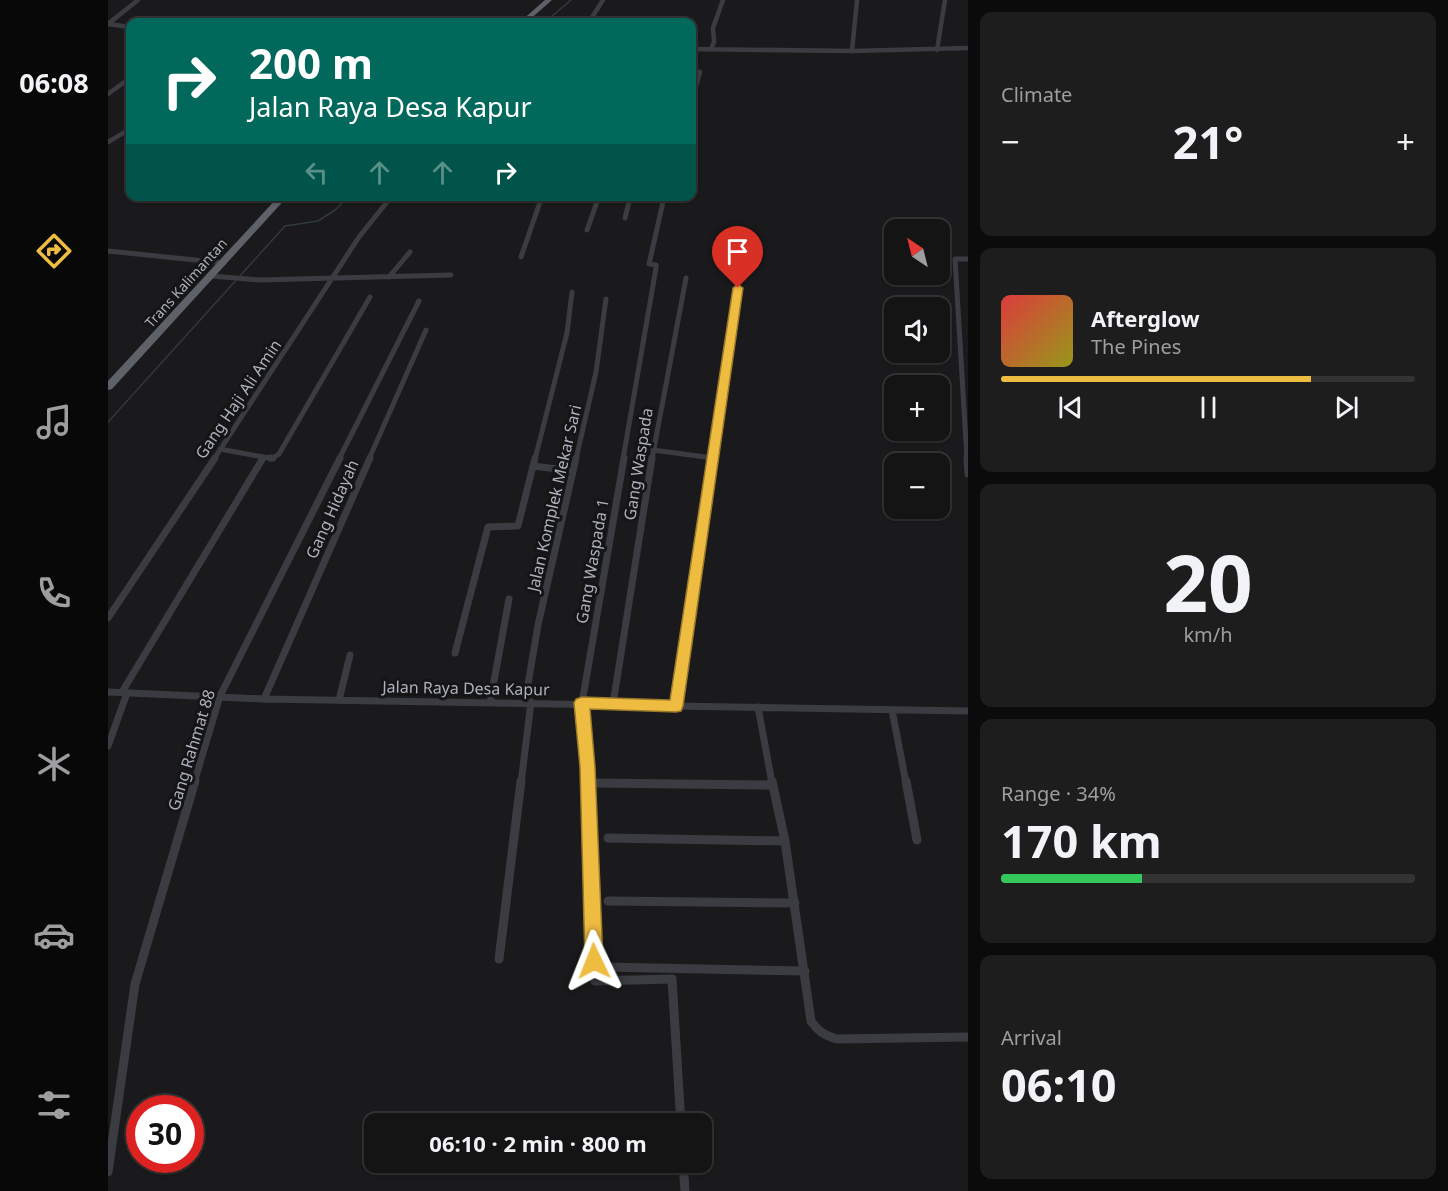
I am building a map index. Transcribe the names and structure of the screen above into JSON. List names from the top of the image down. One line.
{"streets":{"highway":["Trans Kalimantan"],"street":["Gang Haji Ali Amin","Gang Waspada","Jalan Komplek Mekar Sari","Gang Hidayah","Gang Waspada 1","Jalan Raya Desa Kapur","Gang Rahmat 88"]},"crossings":[["Gang Waspada","Jalan Raya Desa Kapur"],["Jalan Komplek Mekar Sari","Jalan Raya Desa Kapur"],["Gang Hidayah","Jalan Raya Desa Kapur"],["Gang Waspada 1","Jalan Raya Desa Kapur"],["Jalan Raya Desa Kapur","Gang Rahmat 88"]],"north":"top left","page":{"tabs":"06:08","tile":["Climate",["20","km/h"],["Range · 34%","170 km"],["Arrival","06:10"]],"turn":["200 m","Jalan Raya Desa Kapur"],"heat":["−","21°","+"],"map_buttons":["+","−"],"song":["Afterglow","The Pines"],"limit":"30","trip":"06:10 · 2 min · 800 m"}}
